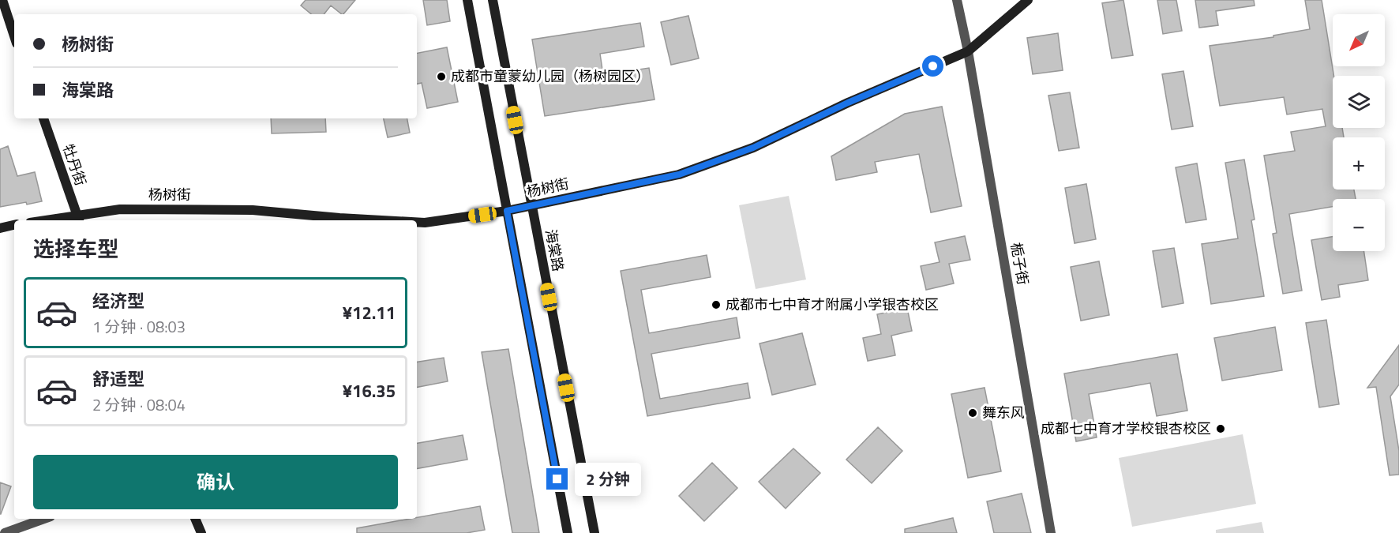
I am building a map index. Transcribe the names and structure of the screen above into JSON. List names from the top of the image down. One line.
{"streets":{"street":["牡丹街","杨树街","海棠路","栀子街"]},"crossings":[["牡丹街","杨树街"],["杨树街","海棠路"],["杨树街","栀子街"]],"places":["成都市童蒙幼儿园（杨树园区）","成都市七中育才附属小学银杏校区","舞东风","成都七中育才学校银杏校区"],"north":"bottom left","page":{"map_buttons":["+","−"],"banner":["杨树街","海棠路"],"heading":"选择车型","list":[{"name":"经济型","note":"1 分钟 · 08:03","value":"¥12.11"},{"name":"舒适型","note":"2 分钟 · 08:04","value":"¥16.35"}],"buttons":"确认","bubble":"2 分钟"}}
